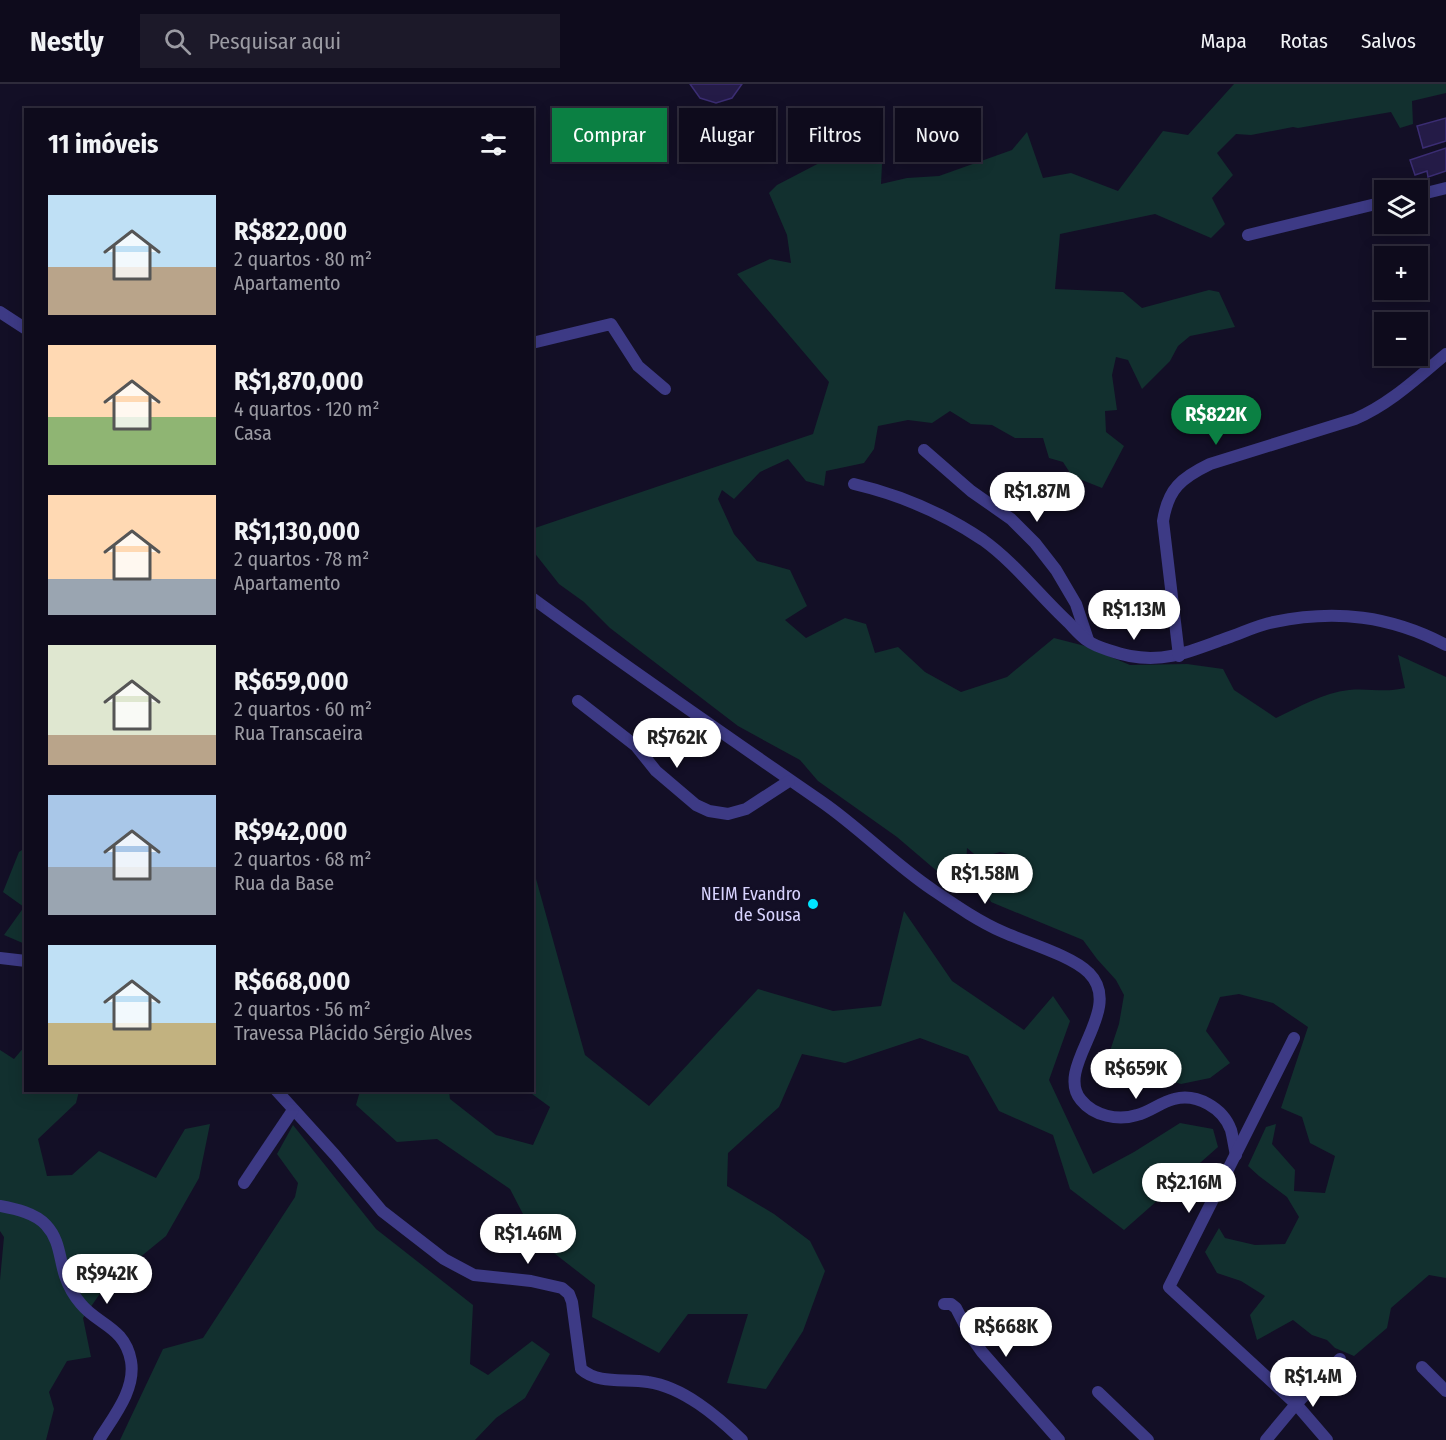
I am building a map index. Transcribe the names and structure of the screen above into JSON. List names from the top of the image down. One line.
{"places":["NEIM Evandro de Sousa"],"page":{"header":"Nestly","search":"Pesquisar aqui","nav":["Mapa","Rotas","Salvos"],"chip":["Comprar","Alugar","Filtros","Novo"],"heading":"11 imóveis","map_buttons":["+","−"],"list":[{"name":"R$822,000","note":"2 quartos · 80 m² · Apartamento"},{"name":"R$1,870,000","note":"4 quartos · 120 m² · Casa"},{"name":"R$1,130,000","note":"2 quartos · 78 m² · Apartamento"},{"name":"R$659,000","note":"2 quartos · 60 m² · Rua Transcaeira"},{"name":"R$942,000","note":"2 quartos · 68 m² · Rua da Base"},{"name":"R$668,000","note":"2 quartos · 56 m² · Travessa Plácido Sérgio Alves"}],"price":["R$822K","R$1.87M","R$1.13M","R$762K","R$1.58M","R$659K","R$2.16M","R$1.46M","R$942K","R$668K","R$1.4M"]}}
